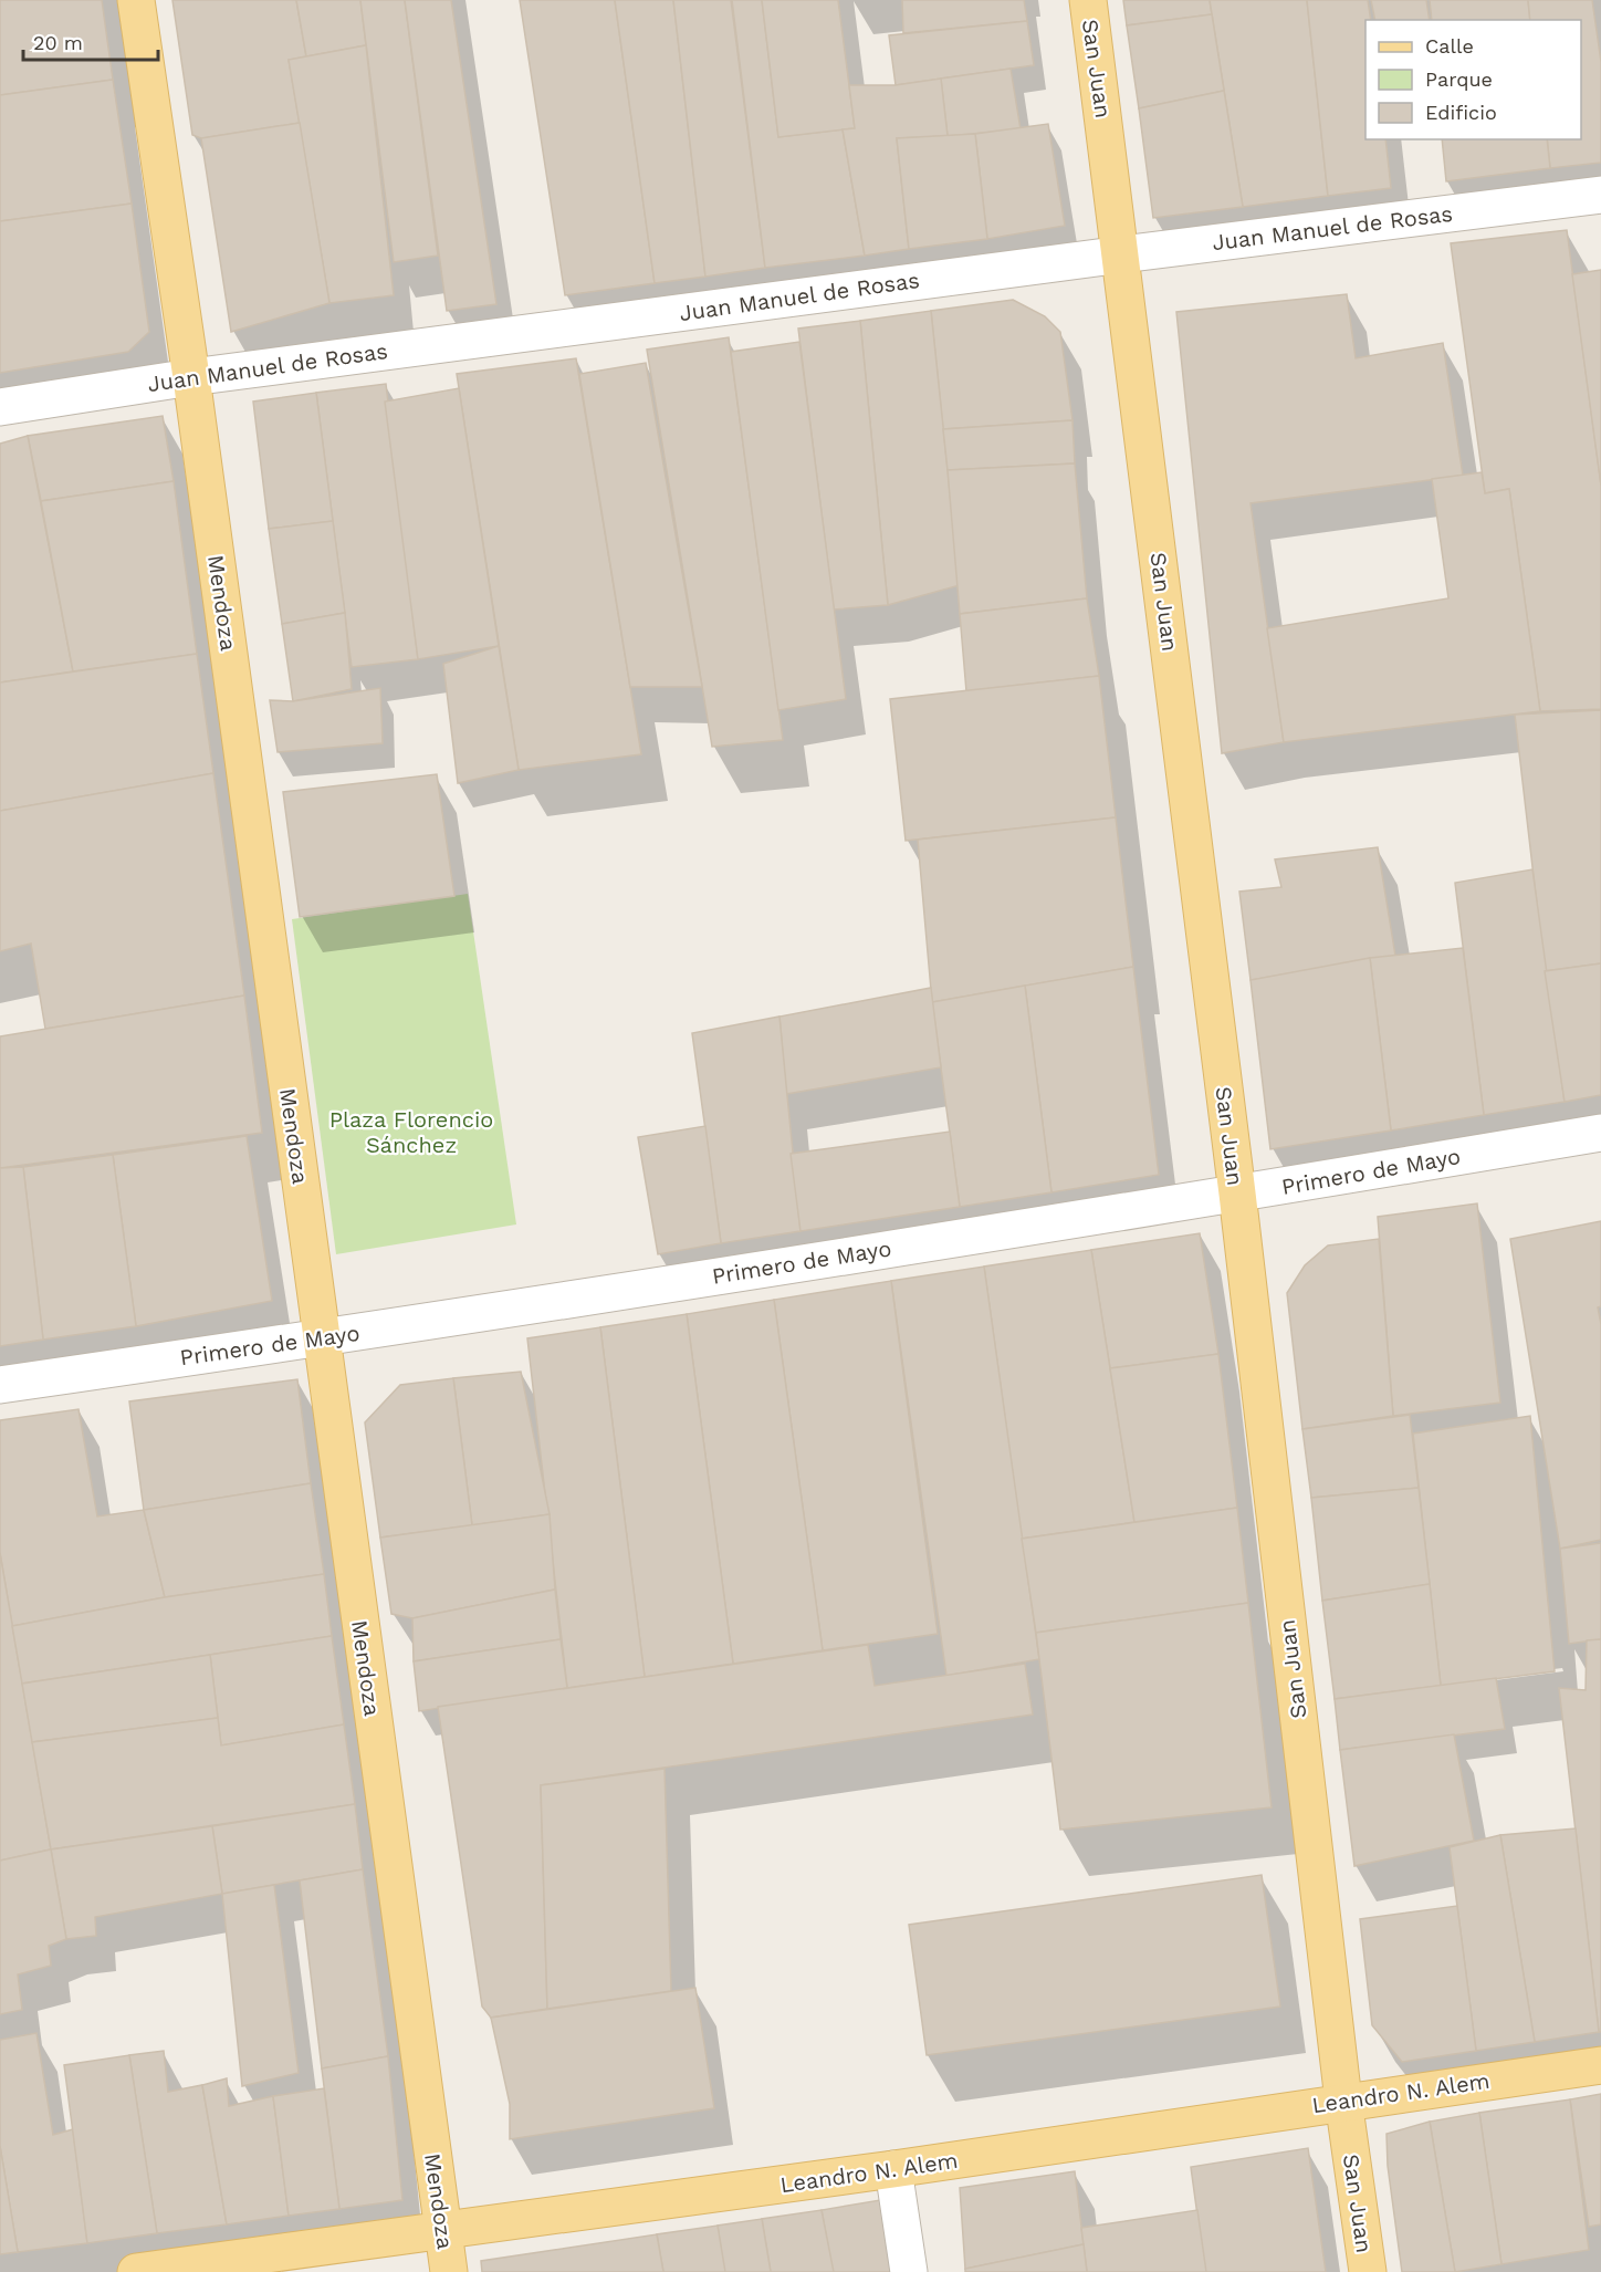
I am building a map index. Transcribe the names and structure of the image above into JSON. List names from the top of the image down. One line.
{"streets":{"main road":["San Juan","Mendoza","Leandro N. Alem"],"street":["Juan Manuel de Rosas","Primero de Mayo"]},"crossings":[["San Juan","Juan Manuel de Rosas"],["San Juan","Primero de Mayo"],["San Juan","Leandro N. Alem"],["Juan Manuel de Rosas","Mendoza"],["Mendoza","Primero de Mayo"],["Mendoza","Leandro N. Alem"]],"parks":["Plaza Florencio Sánchez"],"legend":["Calle","Parque","Edificio"],"scale_bar":"20 m"}
